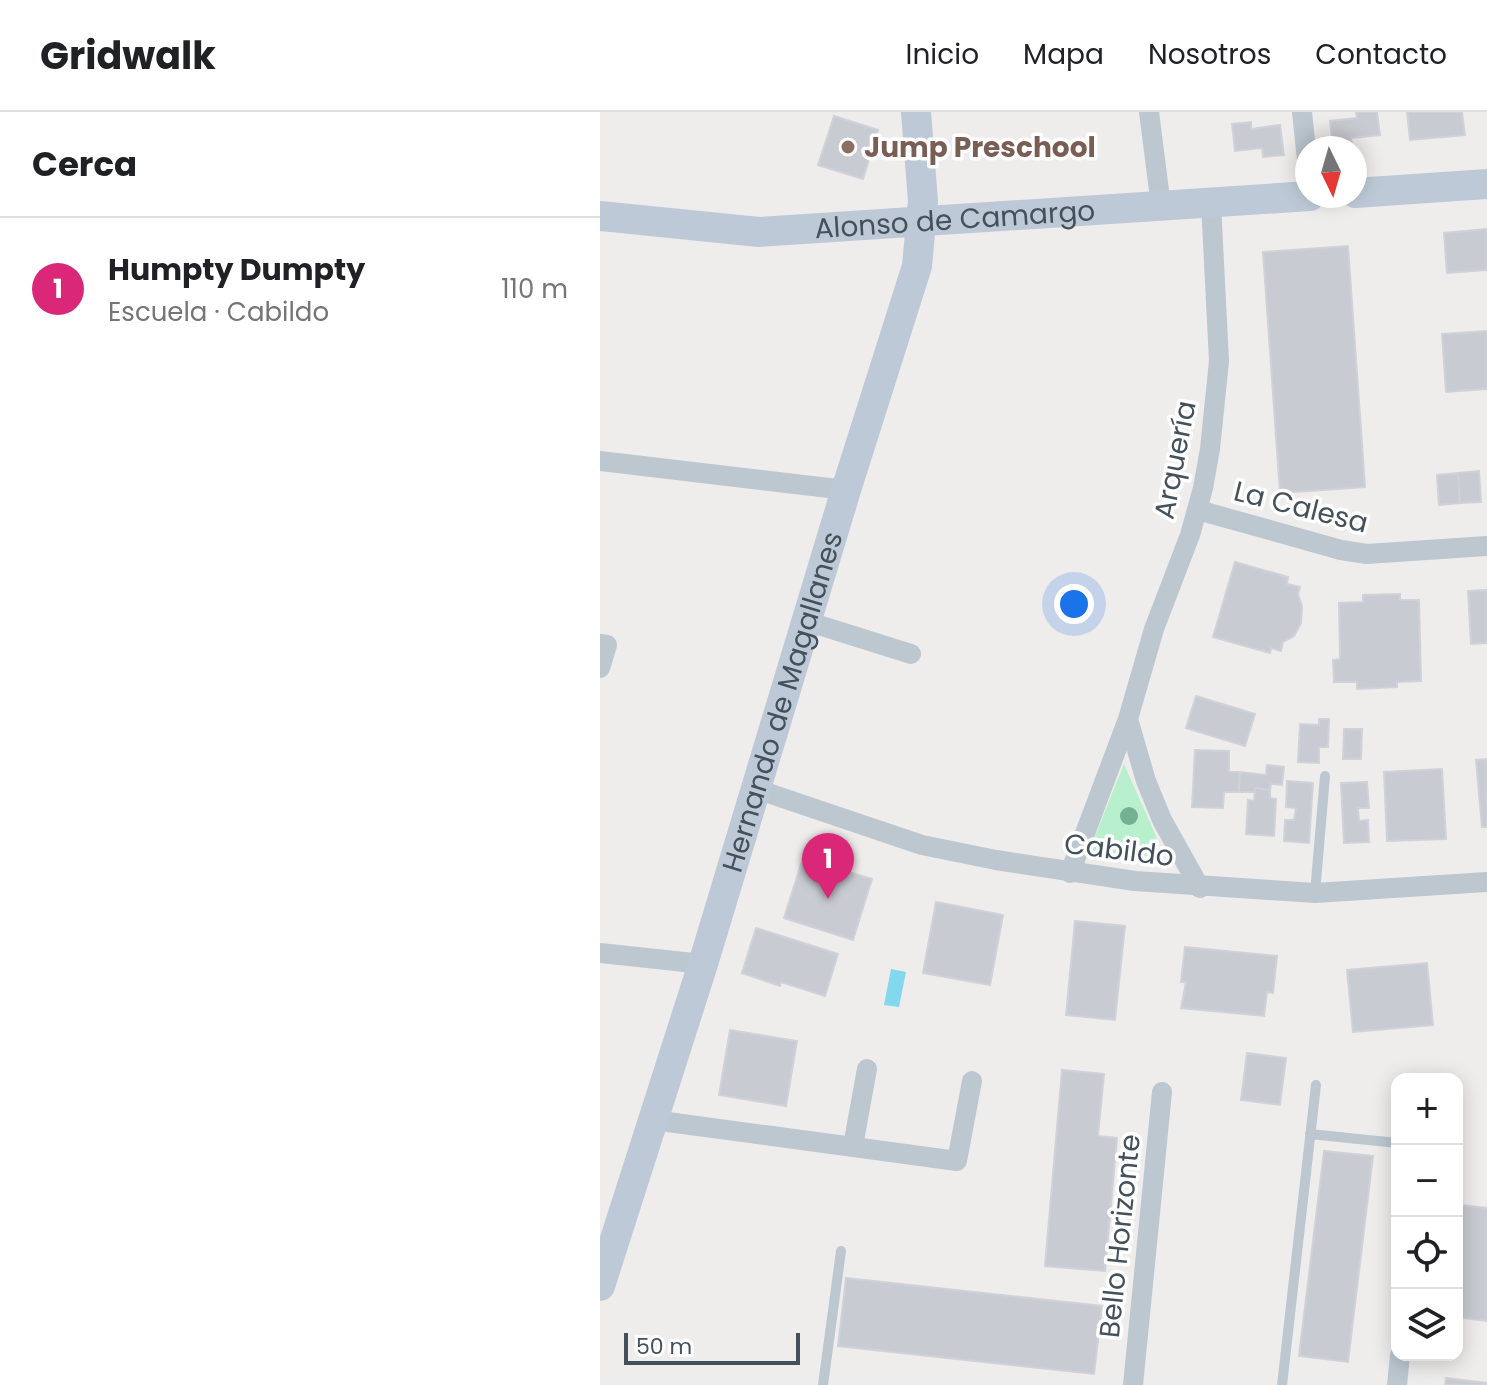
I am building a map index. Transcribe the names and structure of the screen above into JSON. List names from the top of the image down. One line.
{"streets":{"main road":["Alonso de Camargo","Hernando de Magallanes"],"street":["Arquería","La Calesa","Cabildo","Bello Horizonte"]},"crossings":[["Alonso de Camargo","Arquería"],["Alonso de Camargo","Hernando de Magallanes"],["Arquería","La Calesa"],["Arquería","Cabildo"],["Hernando de Magallanes","Cabildo"]],"places":["Jump Preschool"],"scale_bar":"50 m","north":"bottom","page":{"header":"Gridwalk","nav":["Inicio","Mapa","Nosotros","Contacto"],"heading":"Cerca","list":[{"mark":"1","name":"Humpty Dumpty","note":"Escuela · Cabildo","value":"110 m"}],"pins":"1","map_buttons":["+","−"],"scale":"50 m"}}
